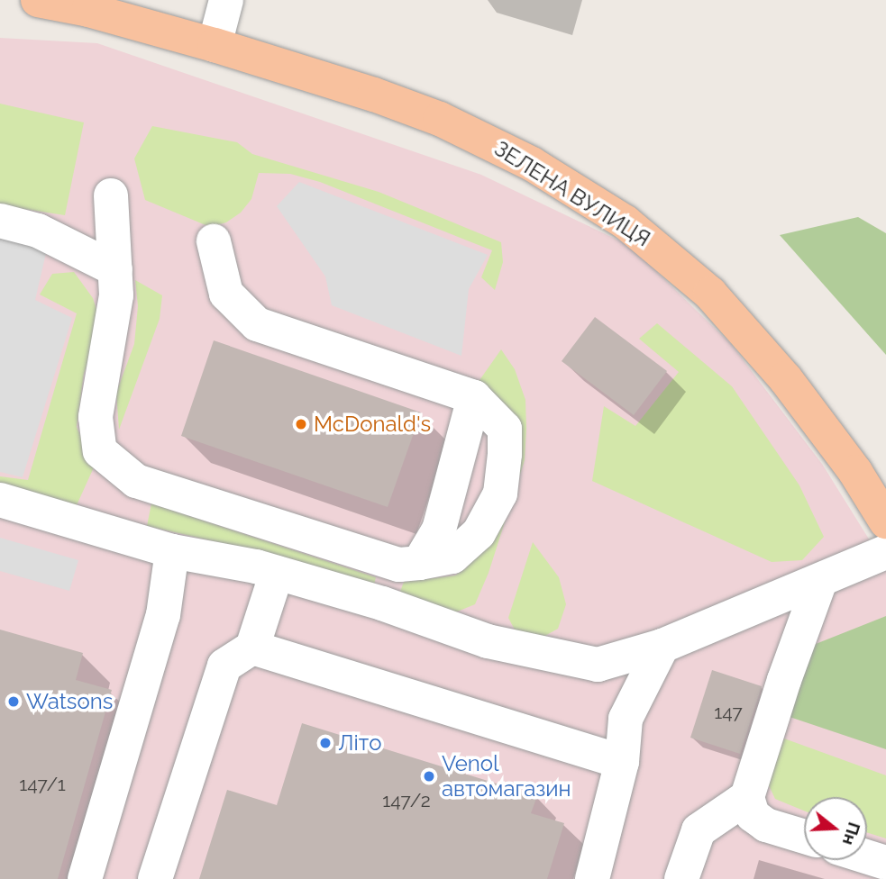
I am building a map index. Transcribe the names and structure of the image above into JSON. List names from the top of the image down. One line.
{"streets":{"main road":["ЗЕЛЕНА ВУЛИЦЯ"]},"places":["McDonald's","Watsons","Літо","Venol автомагазин"],"house_numbers":["147","147/1","147/2"],"north":"right"}
